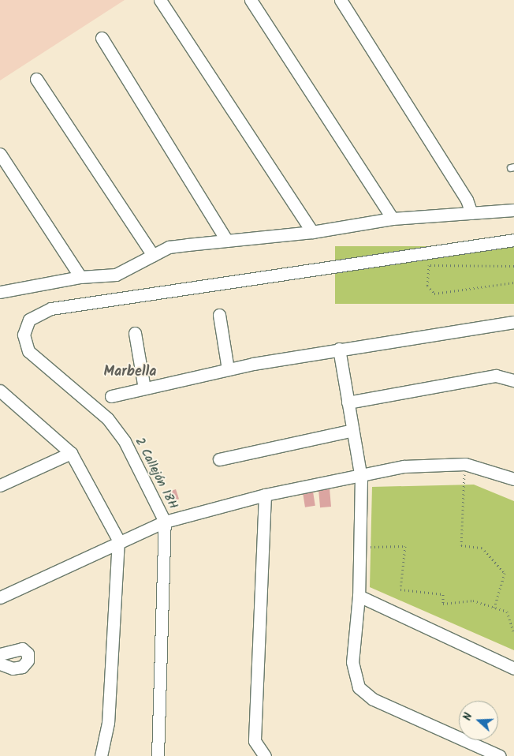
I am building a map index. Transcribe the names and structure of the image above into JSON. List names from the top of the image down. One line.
{"streets":{"street":["2 Callejón 18H"]},"districts":["Marbella"],"north":"left"}
